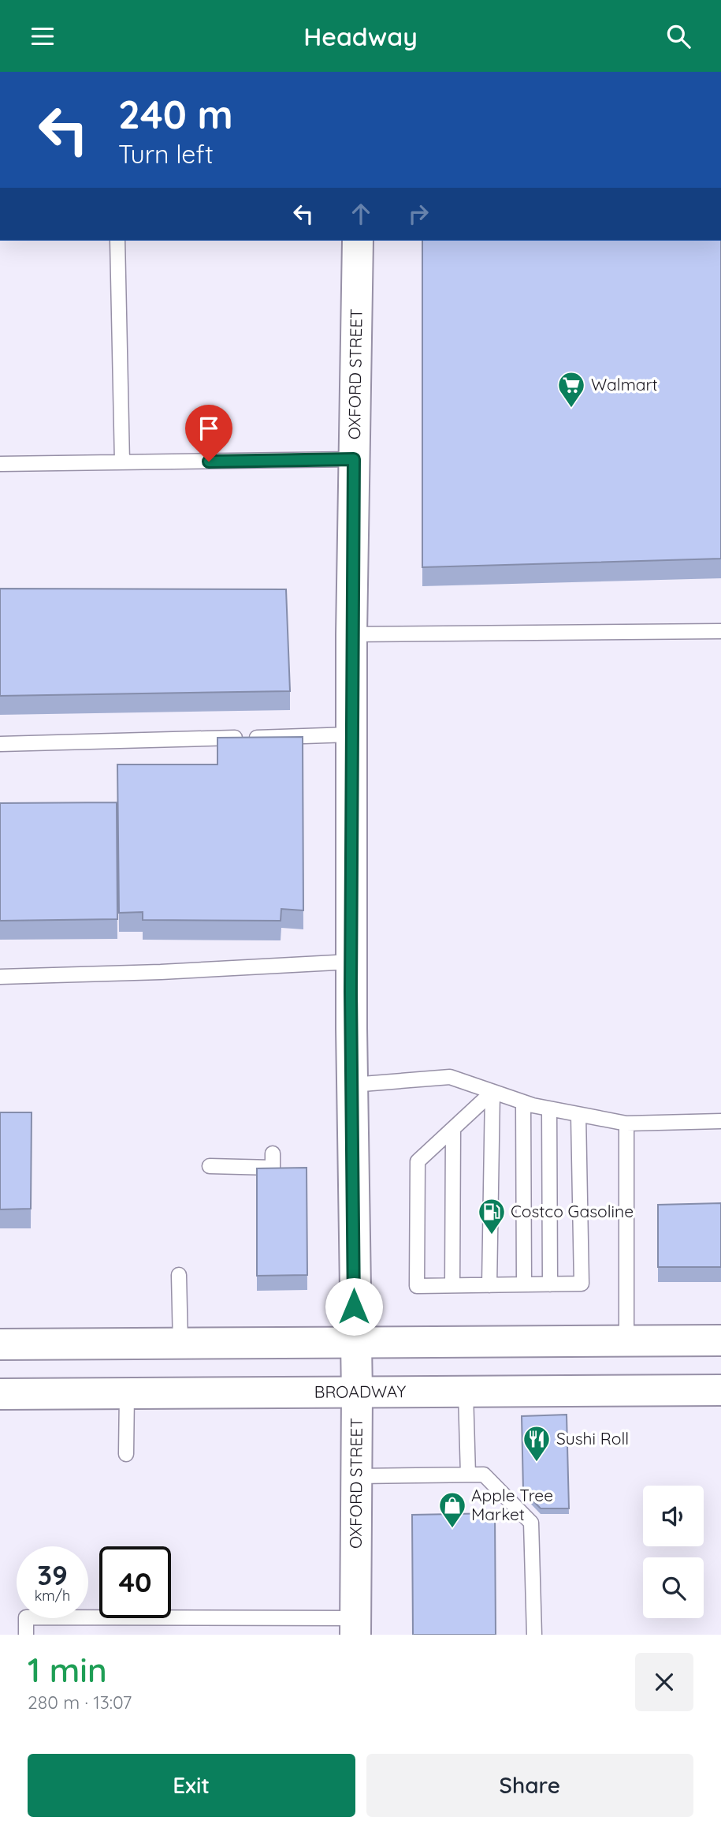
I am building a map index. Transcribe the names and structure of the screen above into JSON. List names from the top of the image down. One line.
{"streets":{"main road":["OXFORD STREET","BROADWAY"]},"crossings":[["OXFORD STREET","BROADWAY"]],"places":{"supermarket":["Walmart"],"fuel station":["Costco Gasoline"],"restaurant":["Sushi Roll"],"shop":["Apple Tree Market"]},"page":{"header":"Headway","turn":["240 m","Turn left"],"speed":"39 km/h","limit":"40","heading":["1 min","280 m · 13:07"],"buttons":["Exit","Share"]}}
